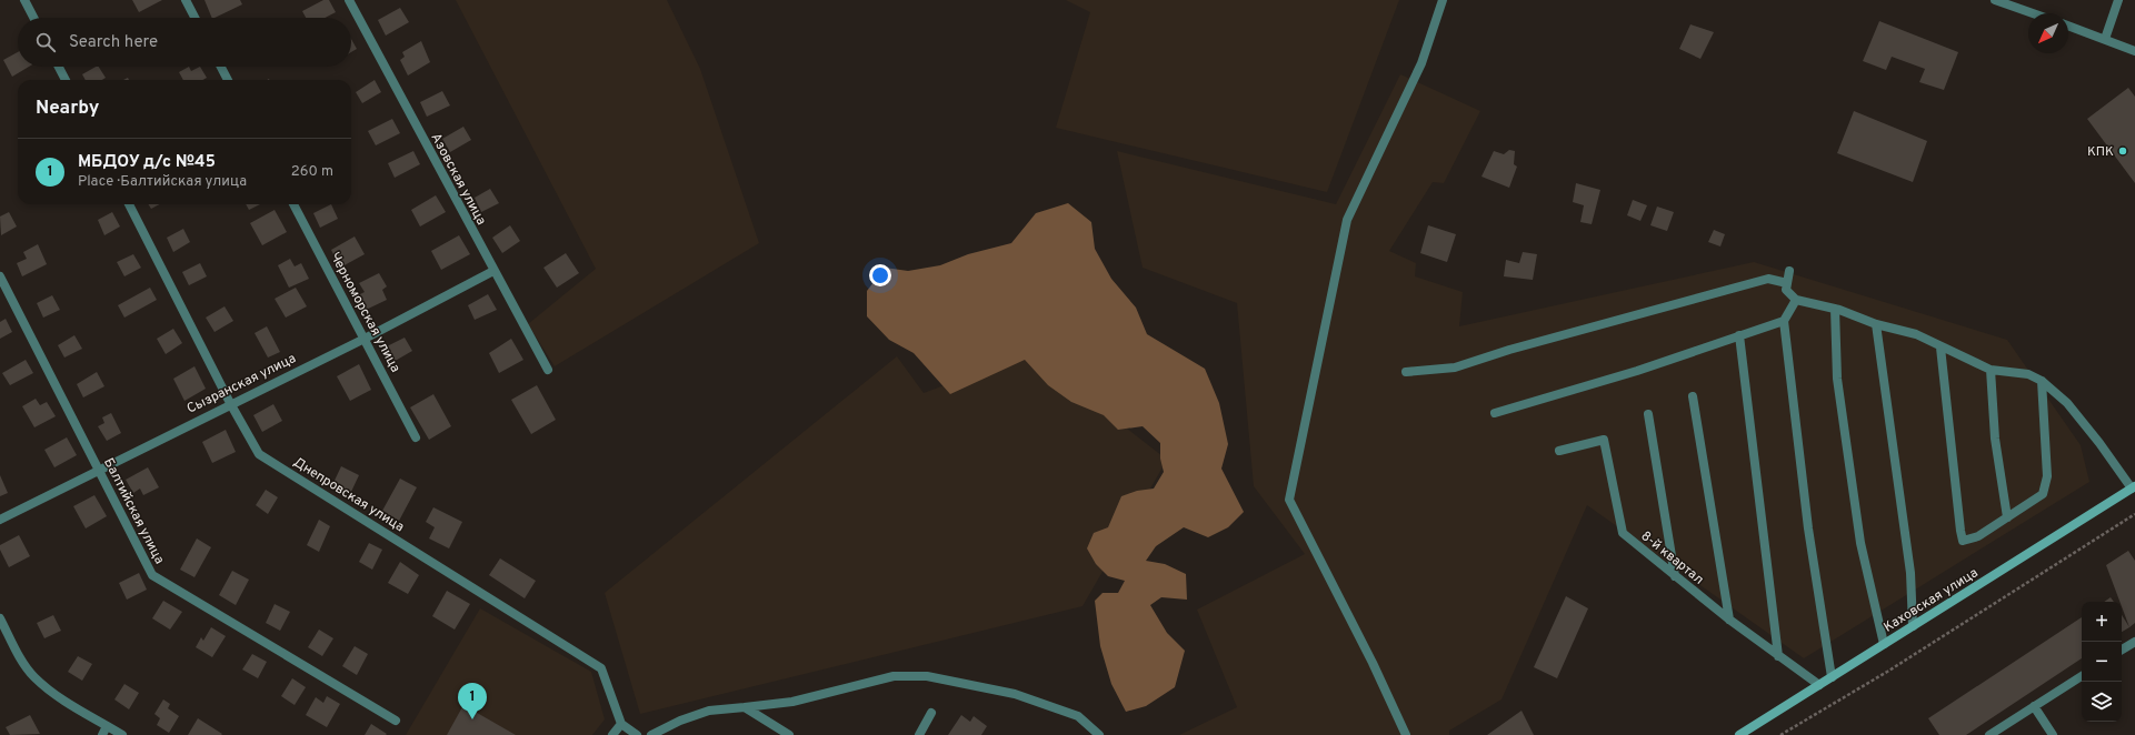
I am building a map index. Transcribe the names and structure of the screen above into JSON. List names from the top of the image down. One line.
{"streets":{"main road":["Каховская улица"],"street":["Азовская улица","Черноморская улица","Сызранская улица","Днепровская улица","Балтийская улица","8-й квартал"]},"crossings":[["Азовская улица","Сызранская улица"],["Черноморская улица","Сызранская улица"],["Сызранская улица","Днепровская улица"],["Сызранская улица","Балтийская улица"],["8-й квартал","Каховская улица"]],"places":["КПК"],"north":"bottom left","page":{"search":"Search here","heading":"Nearby","list":[{"mark":"1","name":"МБДОУ д/с №45","note":"Place · Балтийская улица","value":"260 m"}],"map_buttons":["+","−"],"pins":"1"}}
